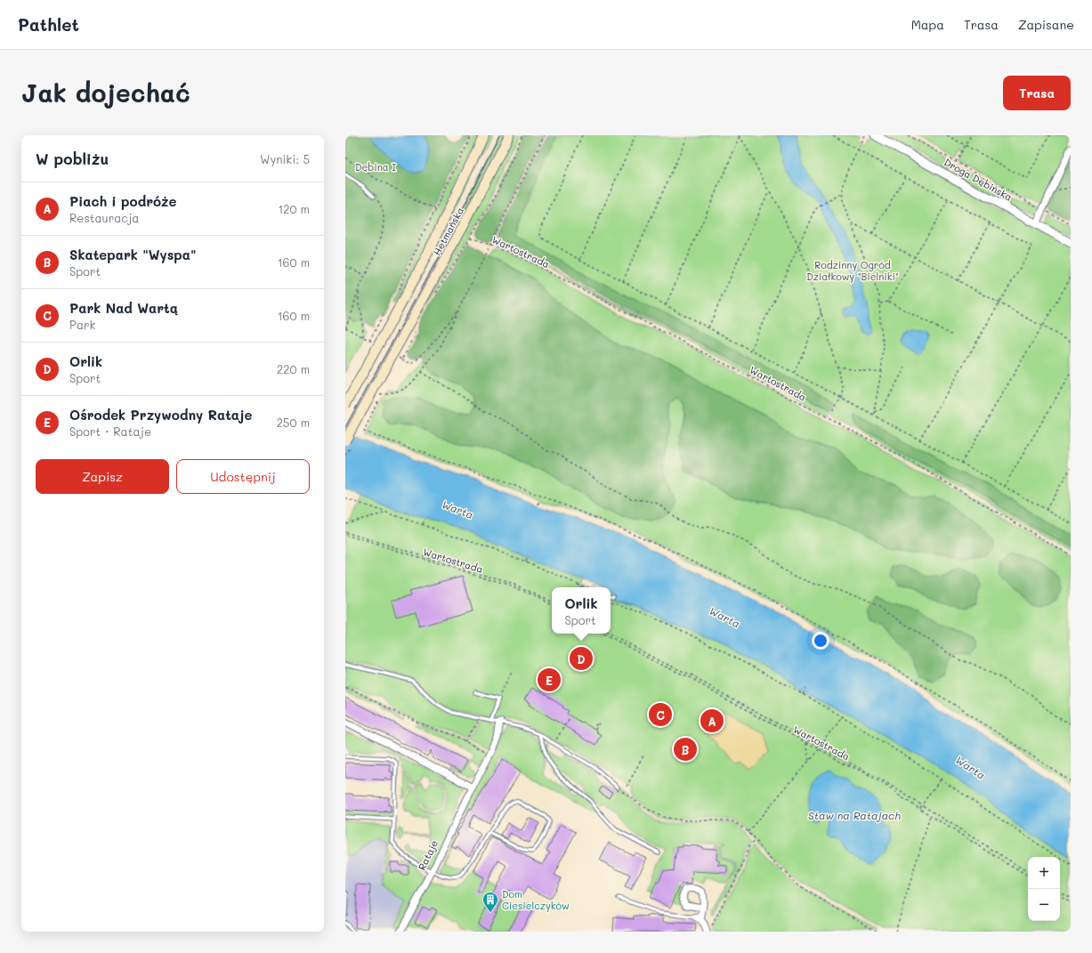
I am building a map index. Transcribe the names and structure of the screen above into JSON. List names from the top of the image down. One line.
{"streets":{"main road":["Hetmańska"],"street":["Droga Dębińska","Rataje"],"path":["Wartostrada"]},"water":["Warta","Staw na Ratajach"],"parks":["Dębina I","Rodzinny Ogród Działkowy \"Bielniki\""],"places":{"building":["Dom Ciesielczyków"]},"page":{"header":"Pathlet","nav":["Mapa","Trasa","Zapisane"],"buttons":["Trasa",["Zapisz","Udostępnij"]],"title":"Jak dojechać","heading":["W pobliżu","Wyniki: 5"],"list":[{"mark":"A","name":"Piach i podróże","note":"Restauracja","value":"120 m"},{"mark":"B","name":"Skatepark \"Wyspa\"","note":"Sport","value":"160 m"},{"mark":"C","name":"Park Nad Wartą","note":"Park","value":"160 m"},{"mark":"D","name":"Orlik","note":"Sport","value":"220 m"},{"mark":"E","name":"Ośrodek Przywodny Rataje","note":"Sport · Rataje","value":"250 m"}],"popup":["Orlik","Sport"],"pins":["D","E","C","A","B"],"map_buttons":["+","−"]}}
